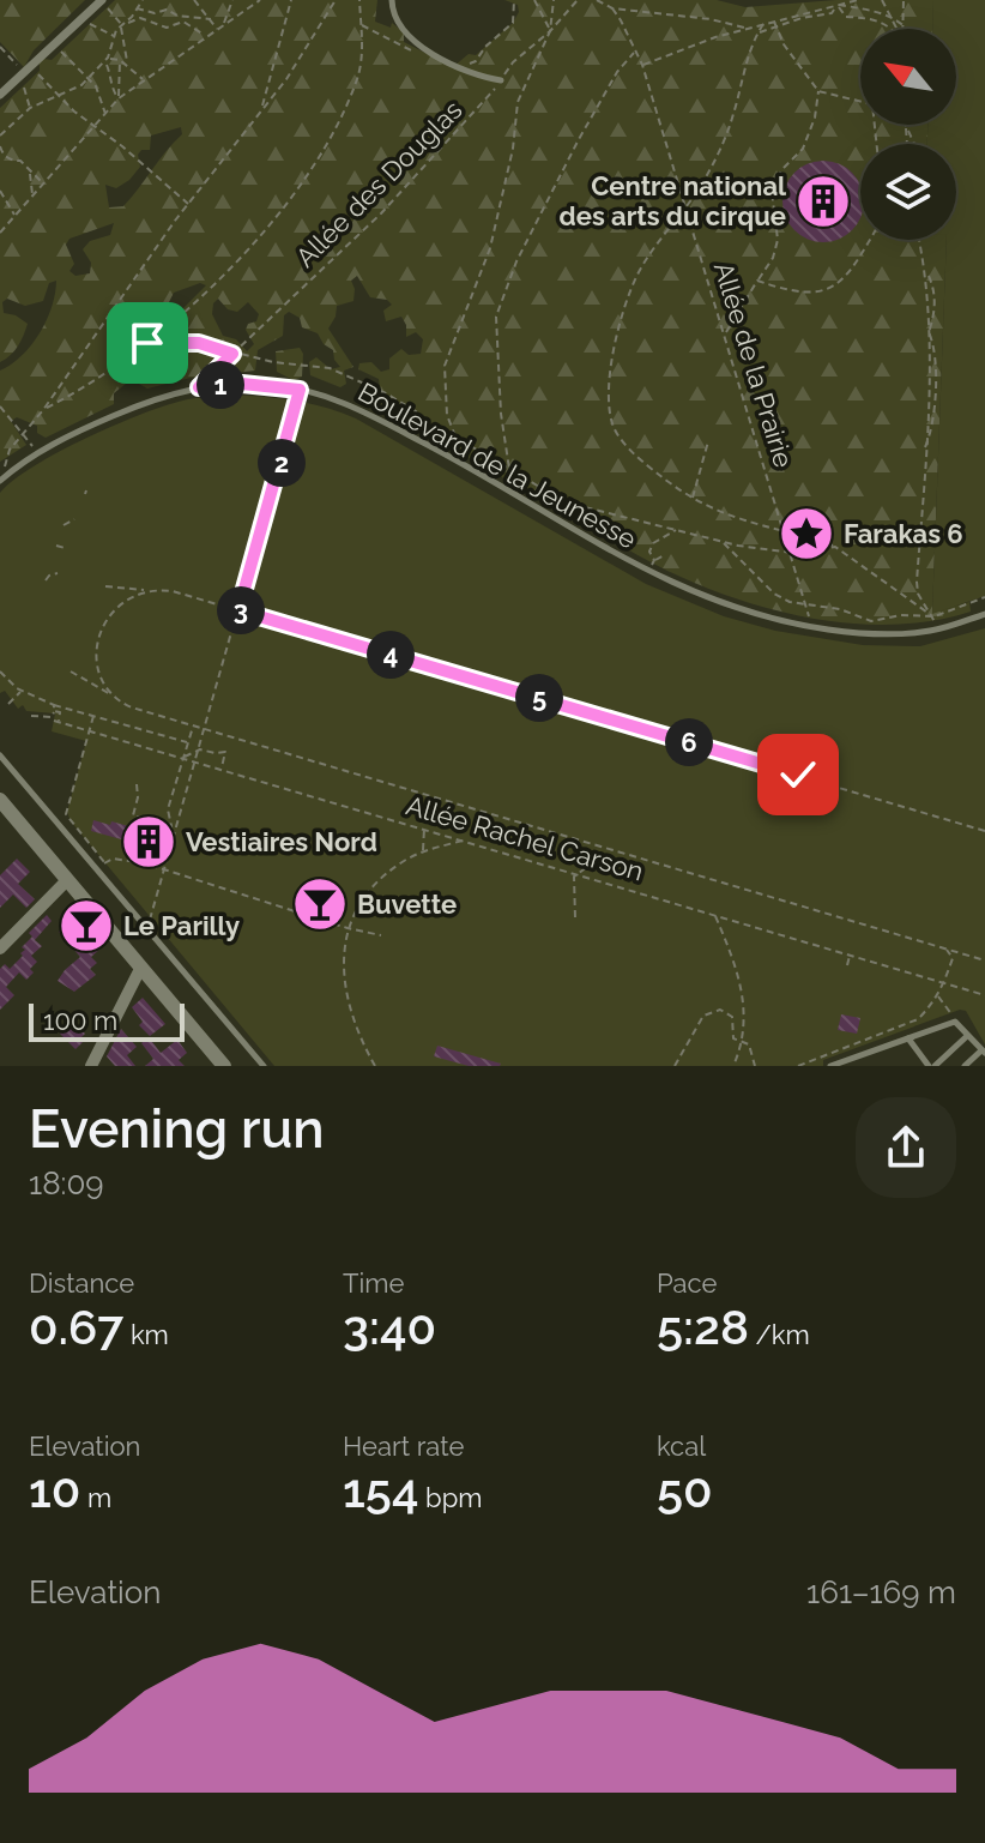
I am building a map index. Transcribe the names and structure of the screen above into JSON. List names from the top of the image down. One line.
{"streets":{"lane":["Boulevard de la Jeunesse"],"path":["Allée des Douglas","Allée de la Prairie","Allée Rachel Carson"]},"crossings":[["Allée des Douglas","Boulevard de la Jeunesse"],["Allée de la Prairie","Boulevard de la Jeunesse"]],"places":{"building":["Centre national des arts du cirque","Vestiaires Nord"],"place":["Farakas 6"],"bar":["Buvette","Le Parilly"]},"scale_bar":"100 m","north":"top left","page":{"pins":["1","2","3","4","5","6"],"scale":"100 m","heading":["Evening run","18:09"],"stats":[["Distance","0.67 km"],["Time","3:40"],["Pace","5:28 /km"],["Elevation","10 m"],["Heart rate","154 bpm"],["kcal","50"]],"chart":["Elevation","161–169 m"]}}
